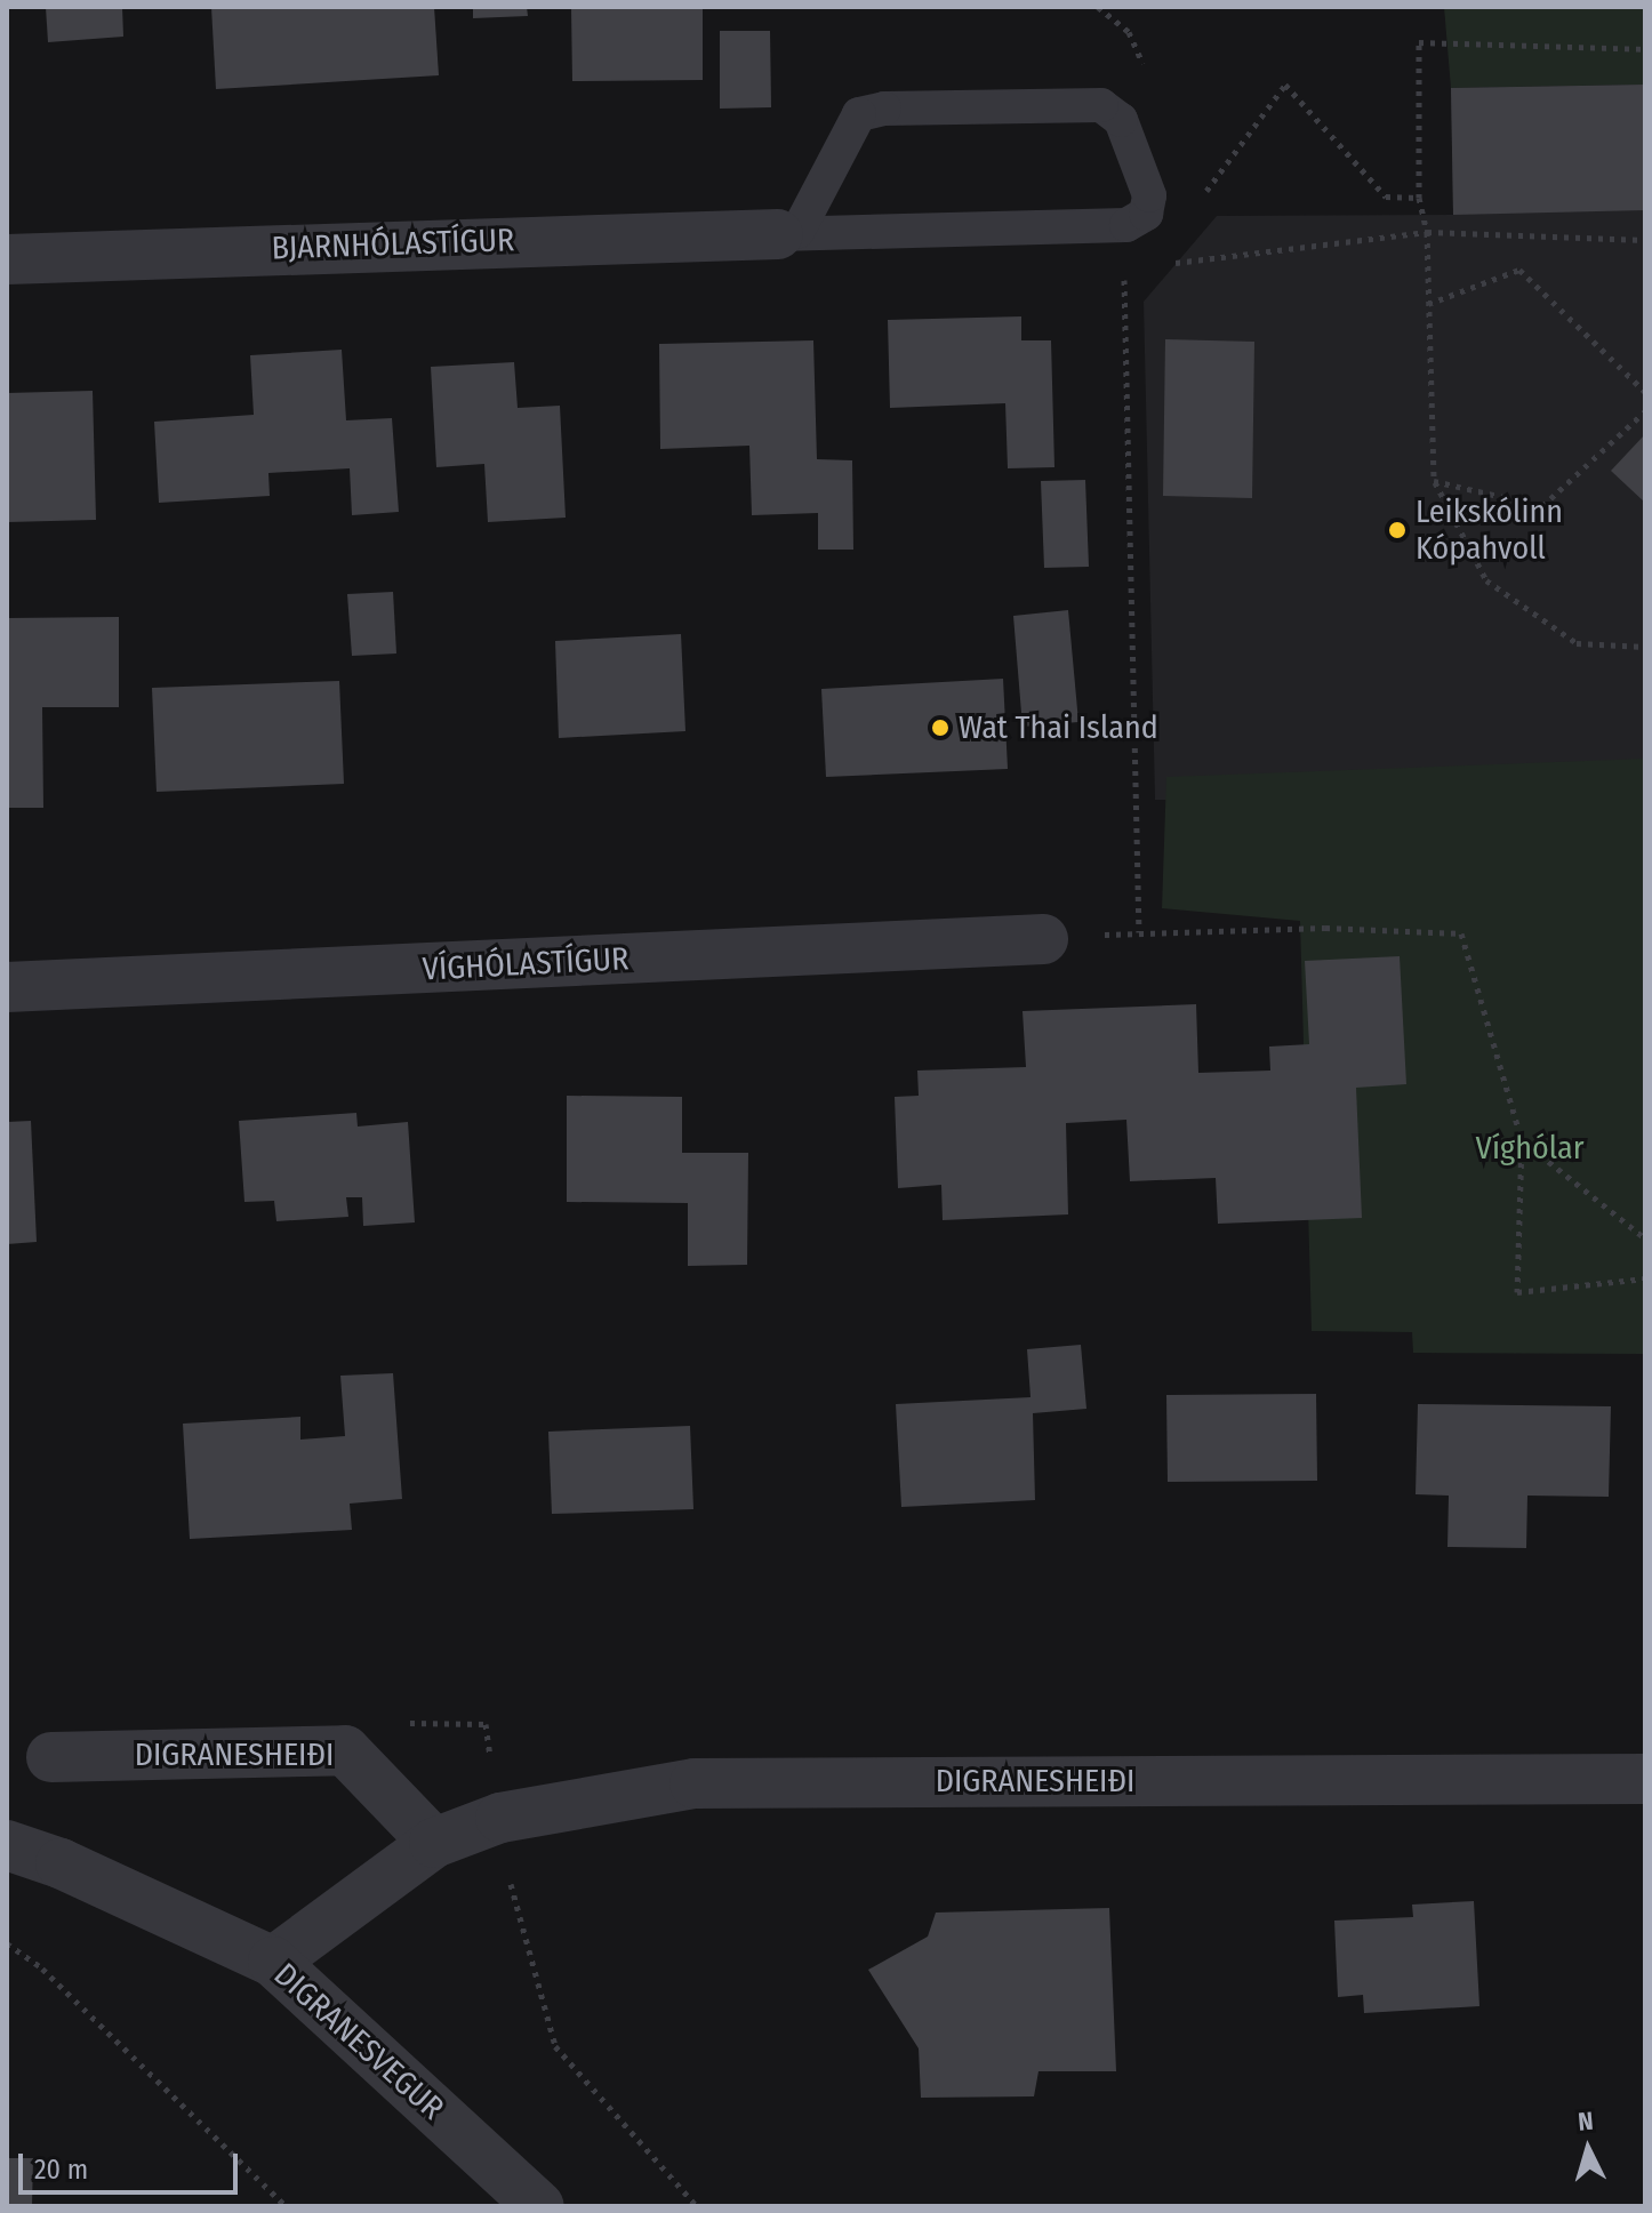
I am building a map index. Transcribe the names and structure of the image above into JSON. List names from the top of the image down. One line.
{"streets":{"street":["BJARNHÓLASTÍGUR","VÍGHÓLASTÍGUR","DIGRANESHEIÐI","DIGRANESVEGUR"]},"crossings":[["DIGRANESHEIÐI","DIGRANESVEGUR"]],"parks":["Víghólar"],"places":["Leikskólinn Kópahvoll","Wat Thai Island"],"scale_bar":"20 m","north":"top"}
